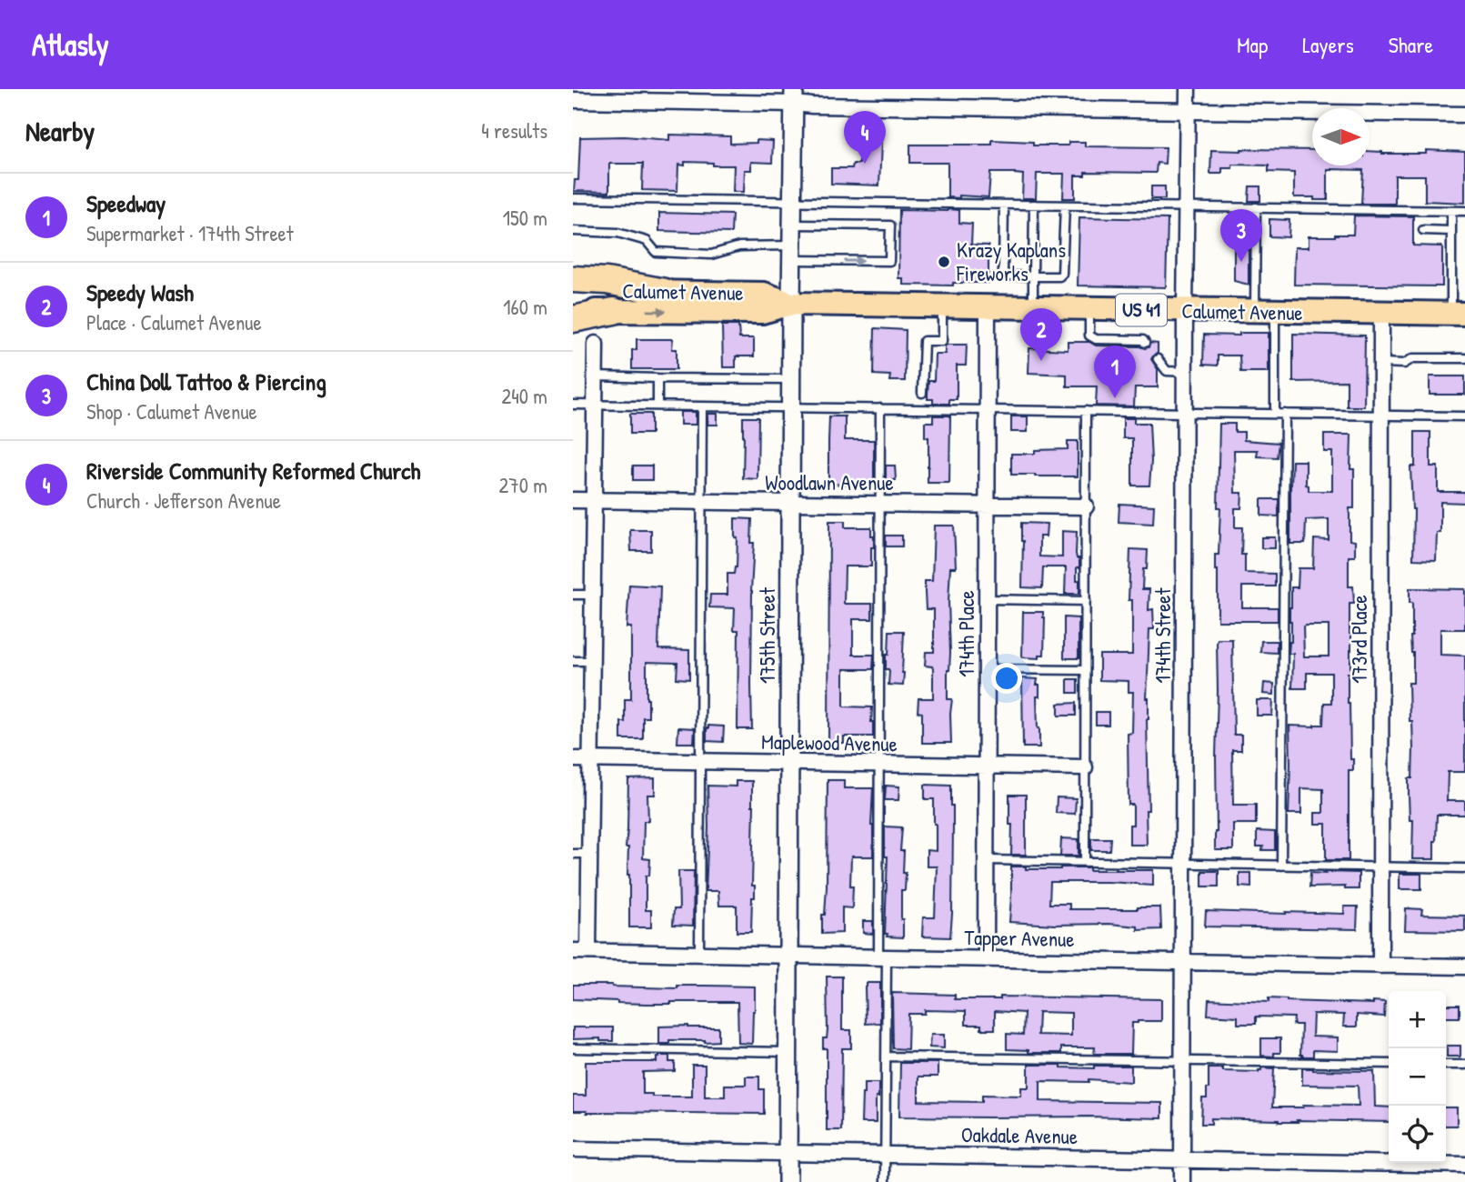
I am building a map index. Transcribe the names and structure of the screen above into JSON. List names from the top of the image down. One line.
{"streets":{"main road":["Calumet Avenue","US 41"],"street":["Woodlawn Avenue","174th Place","175th Street","174th Street","173rd Place","Maplewood Avenue","Tapper Avenue","Oakdale Avenue"]},"crossings":[["Calumet Avenue","174th Place"],["Calumet Avenue","175th Street"],["Calumet Avenue","174th Street"],["Calumet Avenue","173rd Place"],["Woodlawn Avenue","174th Place"],["Woodlawn Avenue","175th Street"],["174th Place","Maplewood Avenue"],["174th Place","Tapper Avenue"],["175th Street","Maplewood Avenue"],["175th Street","Tapper Avenue"],["175th Street","Oakdale Avenue"],["174th Street","Tapper Avenue"],["174th Street","Oakdale Avenue"],["173rd Place","Tapper Avenue"]],"places":["Krazy Kaplans Fireworks"],"north":"right","page":{"header":"Atlasly","nav":["Map","Layers","Share"],"heading":["Nearby","4 results"],"pins":["4","3","2","1"],"list":[{"mark":"1","name":"Speedway","note":"Supermarket · 174th Street","value":"150 m"},{"mark":"2","name":"Speedy Wash","note":"Place · Calumet Avenue","value":"160 m"},{"mark":"3","name":"China Doll Tattoo & Piercing","note":"Shop · Calumet Avenue","value":"240 m"},{"mark":"4","name":"Riverside Community Reformed Church","note":"Church · Jefferson Avenue","value":"270 m"}],"map_buttons":["+","−"]}}
